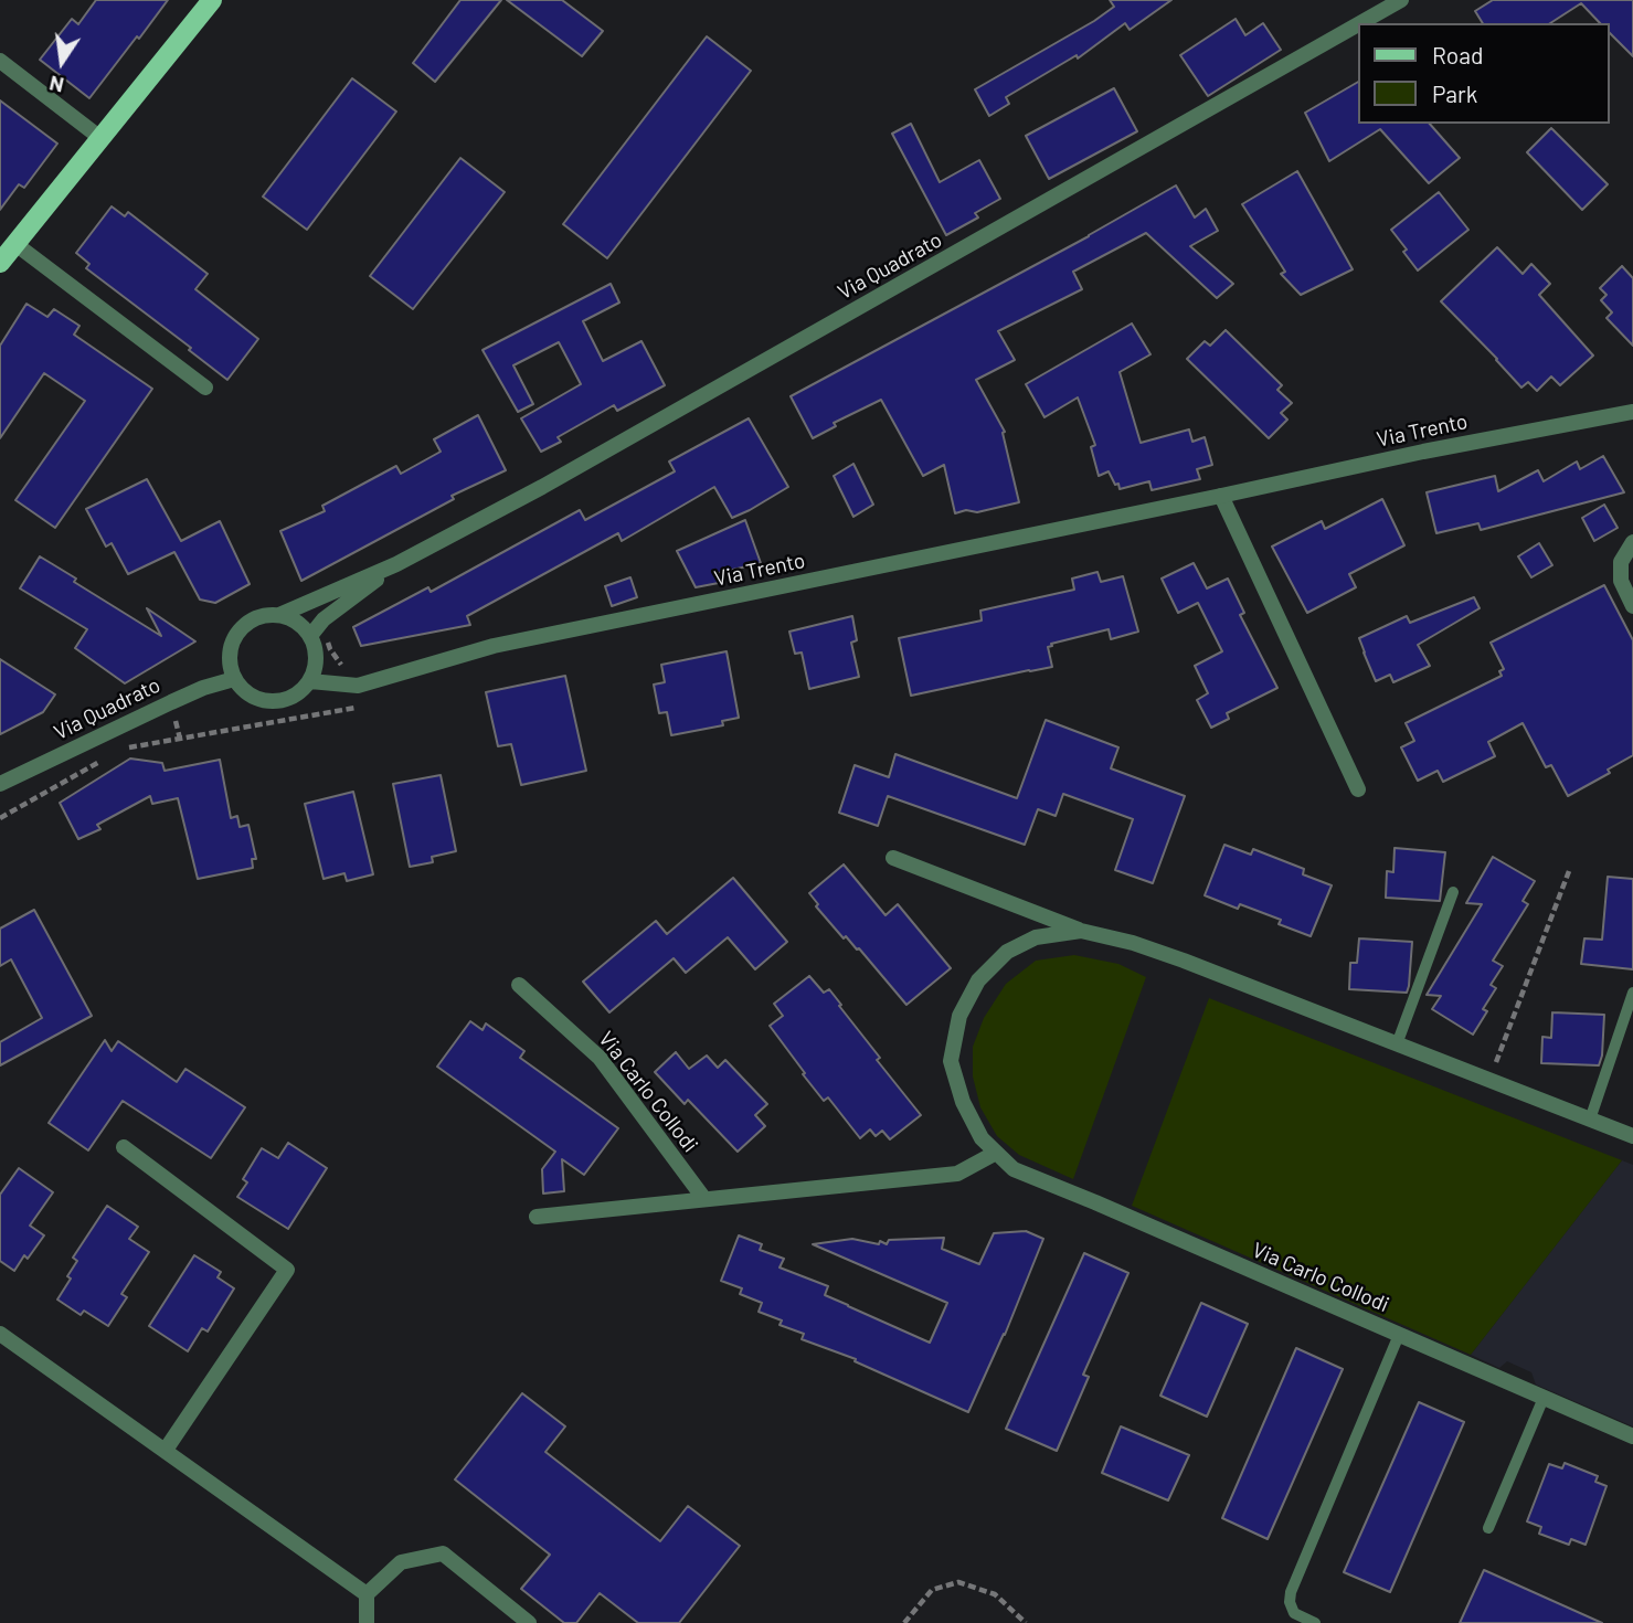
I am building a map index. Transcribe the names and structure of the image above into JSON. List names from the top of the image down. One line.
{"streets":{"street":["Via Quadrato","Via Trento","Via Carlo Collodi"]},"crossings":[["Via Quadrato","Via Trento"]],"legend":["Road","Park"],"north":"bottom"}
